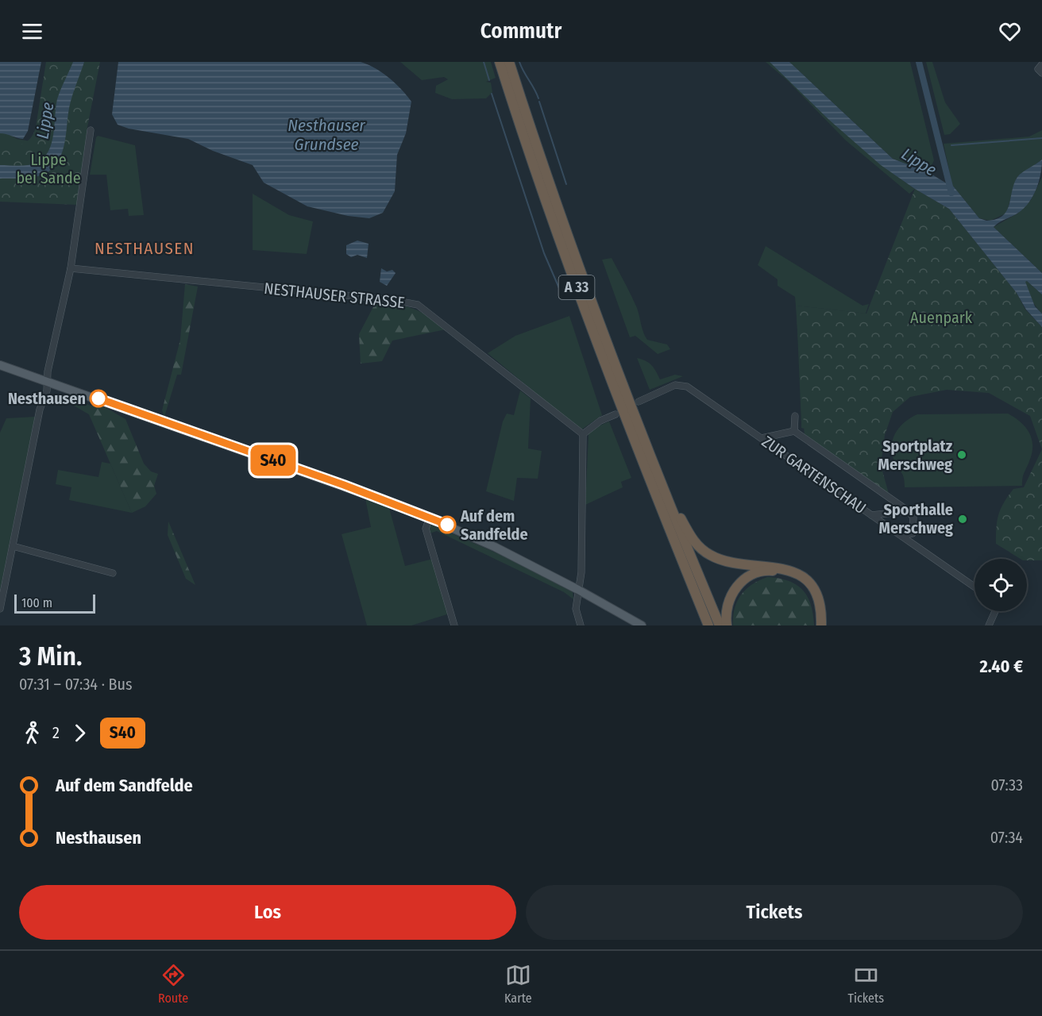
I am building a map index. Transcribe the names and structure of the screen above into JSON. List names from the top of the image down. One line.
{"streets":{"highway":["A 33"],"street":["NESTHAUSER STRASSE","ZUR GARTENSCHAU"]},"districts":["NESTHAUSEN"],"water":["Lippe","Nesthauser Grundsee"],"parks":["Lippe bei Sande","Auenpark"],"places":["Nesthausen","Sportplatz Merschweg","Sporthalle Merschweg","Auf dem Sandfelde"],"lines":["bus line S40"],"scale_bar":"100 m","page":{"header":"Commutr","on_map":"S40","scale":"100 m","heading":["3 Min.","07:31 – 07:34 · Bus","2.40 €"],"legs":["2","S40"],"list":[{"name":"Auf dem Sandfelde","value":"07:33"},{"name":"Nesthausen","value":"07:34"}],"buttons":["Los","Tickets"],"tabs":["Route","Karte","Tickets"]}}
